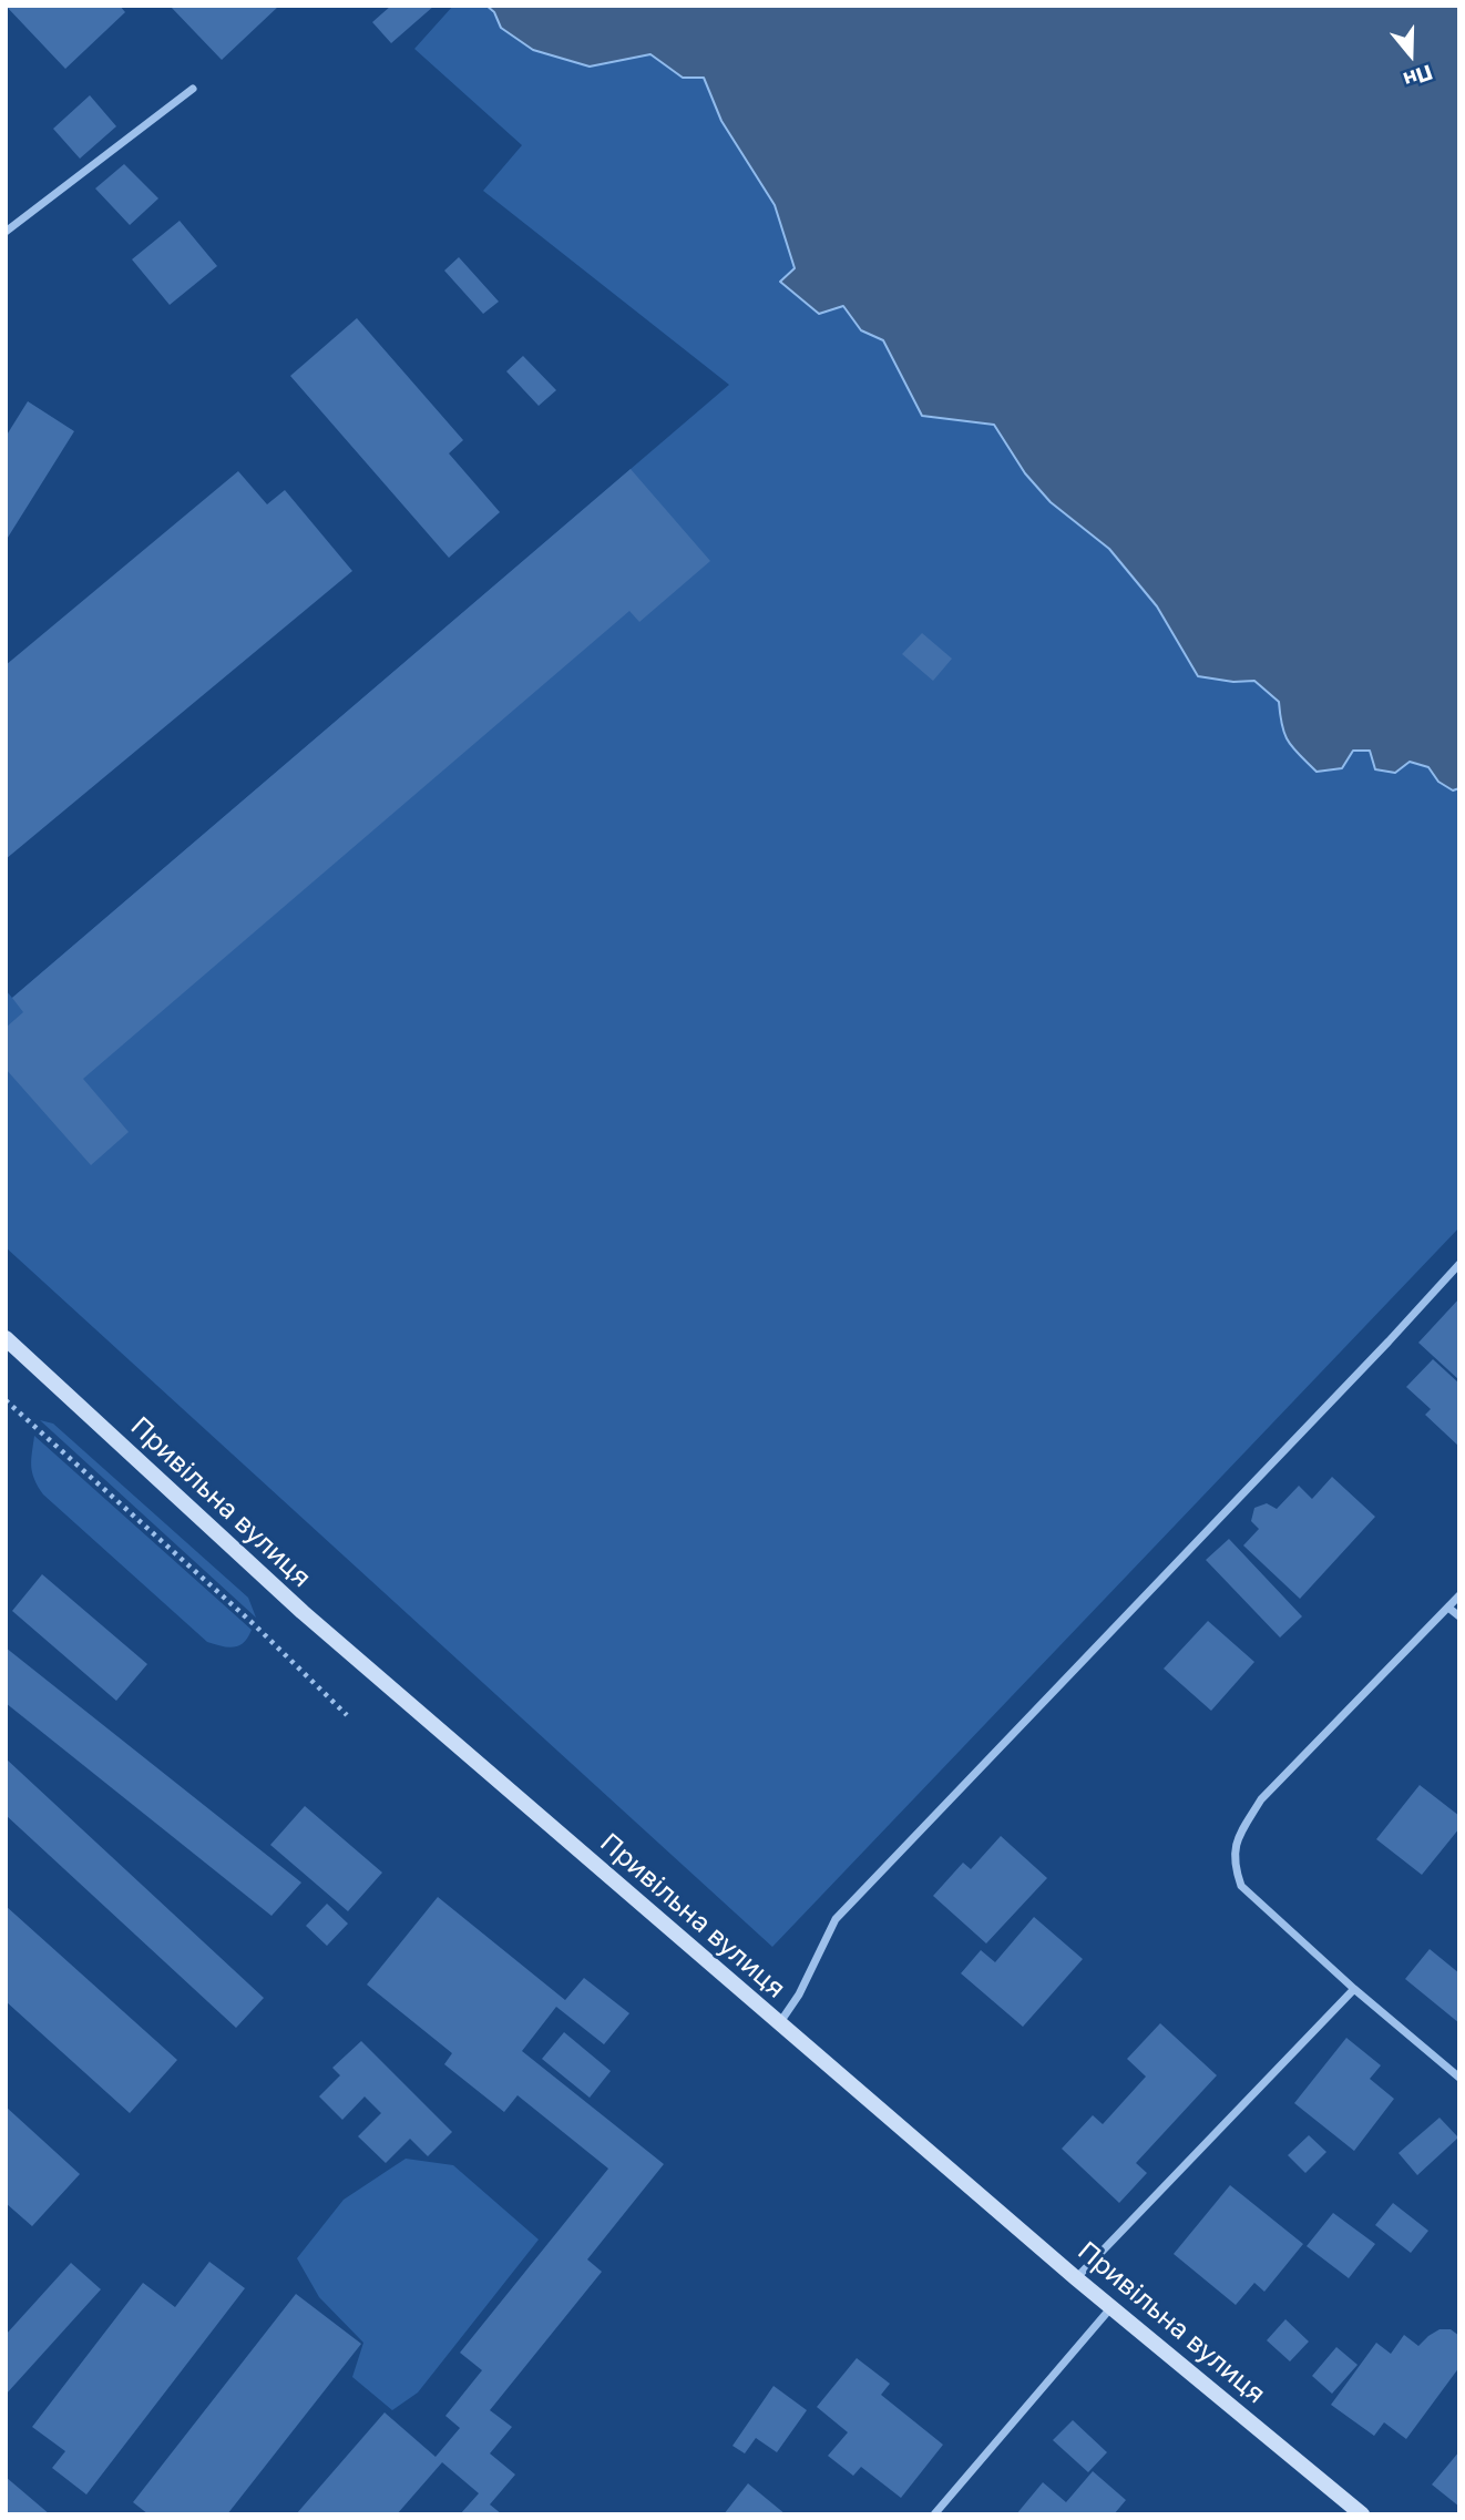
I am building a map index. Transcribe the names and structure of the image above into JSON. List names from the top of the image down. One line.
{"streets":{"street":["Привільна вулиця"]},"north":"bottom"}
